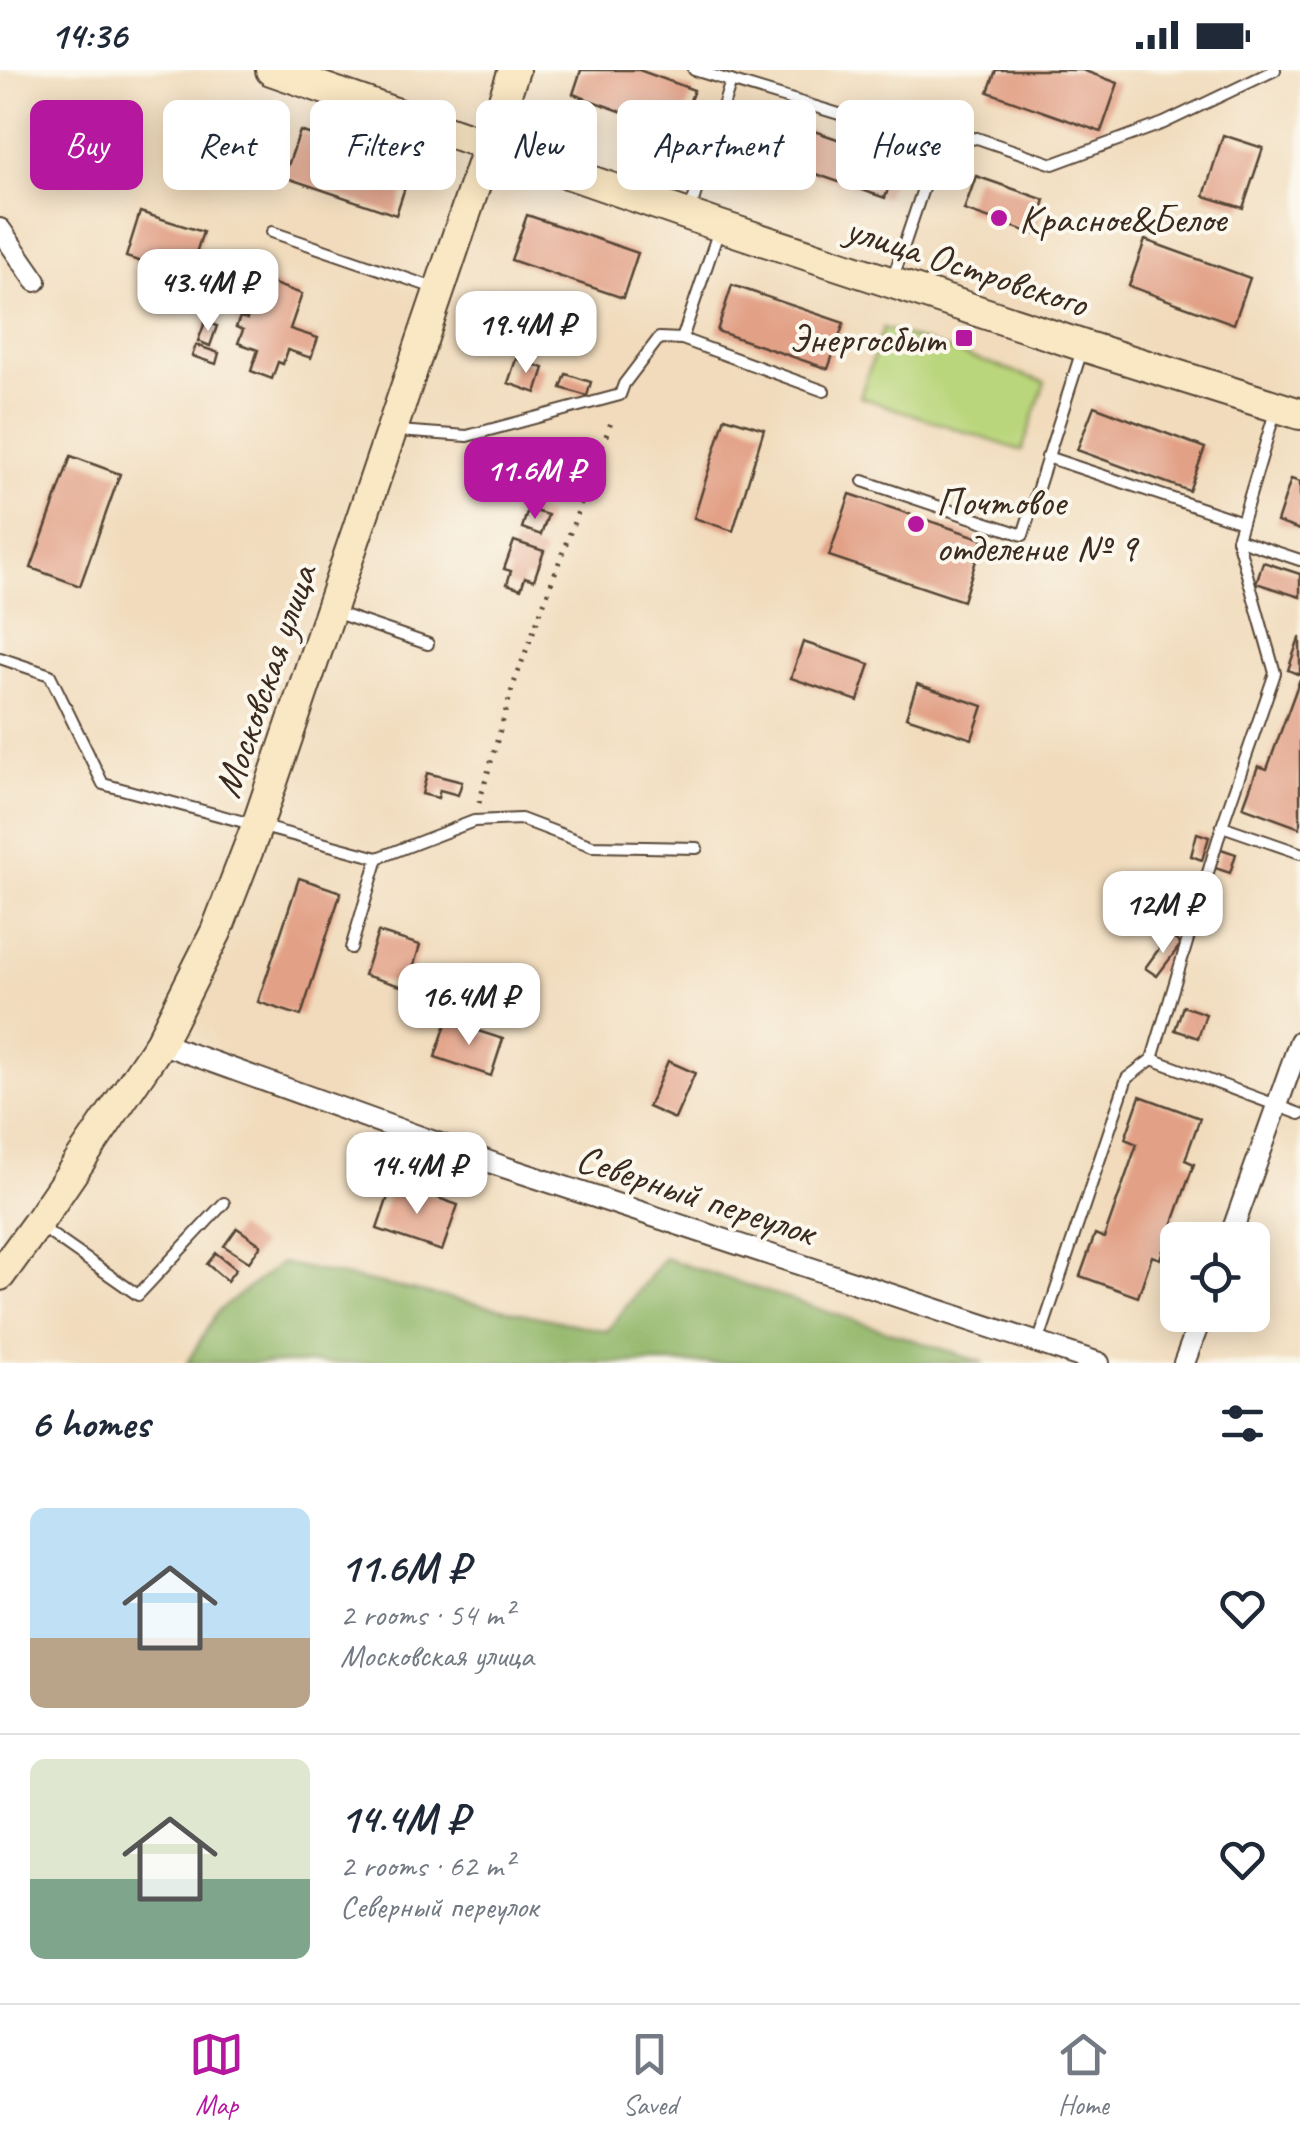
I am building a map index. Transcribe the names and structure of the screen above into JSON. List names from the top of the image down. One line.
{"streets":{"main road":["улица Островского","Московская улица"],"street":["Северный переулок"]},"crossings":[["Московская улица","Северный переулок"]],"places":{"other":["Красное&Белое","Почтовое отделение № 9"],"transit":["Энергосбыт"]},"page":{"status":"14:36","chip":["Buy","Rent","Filters","New","Apartment","House"],"price":["43.4M ₽","19.4M ₽","11.6M ₽","12M ₽","16.4M ₽","14.4M ₽"],"heading":"6 homes","list":[{"name":"11.6M ₽","note":"2 rooms · 54 m² · Московская улица"},{"name":"14.4M ₽","note":"2 rooms · 62 m² · Северный переулок"}],"tabs":["Map","Saved","Home"]}}
